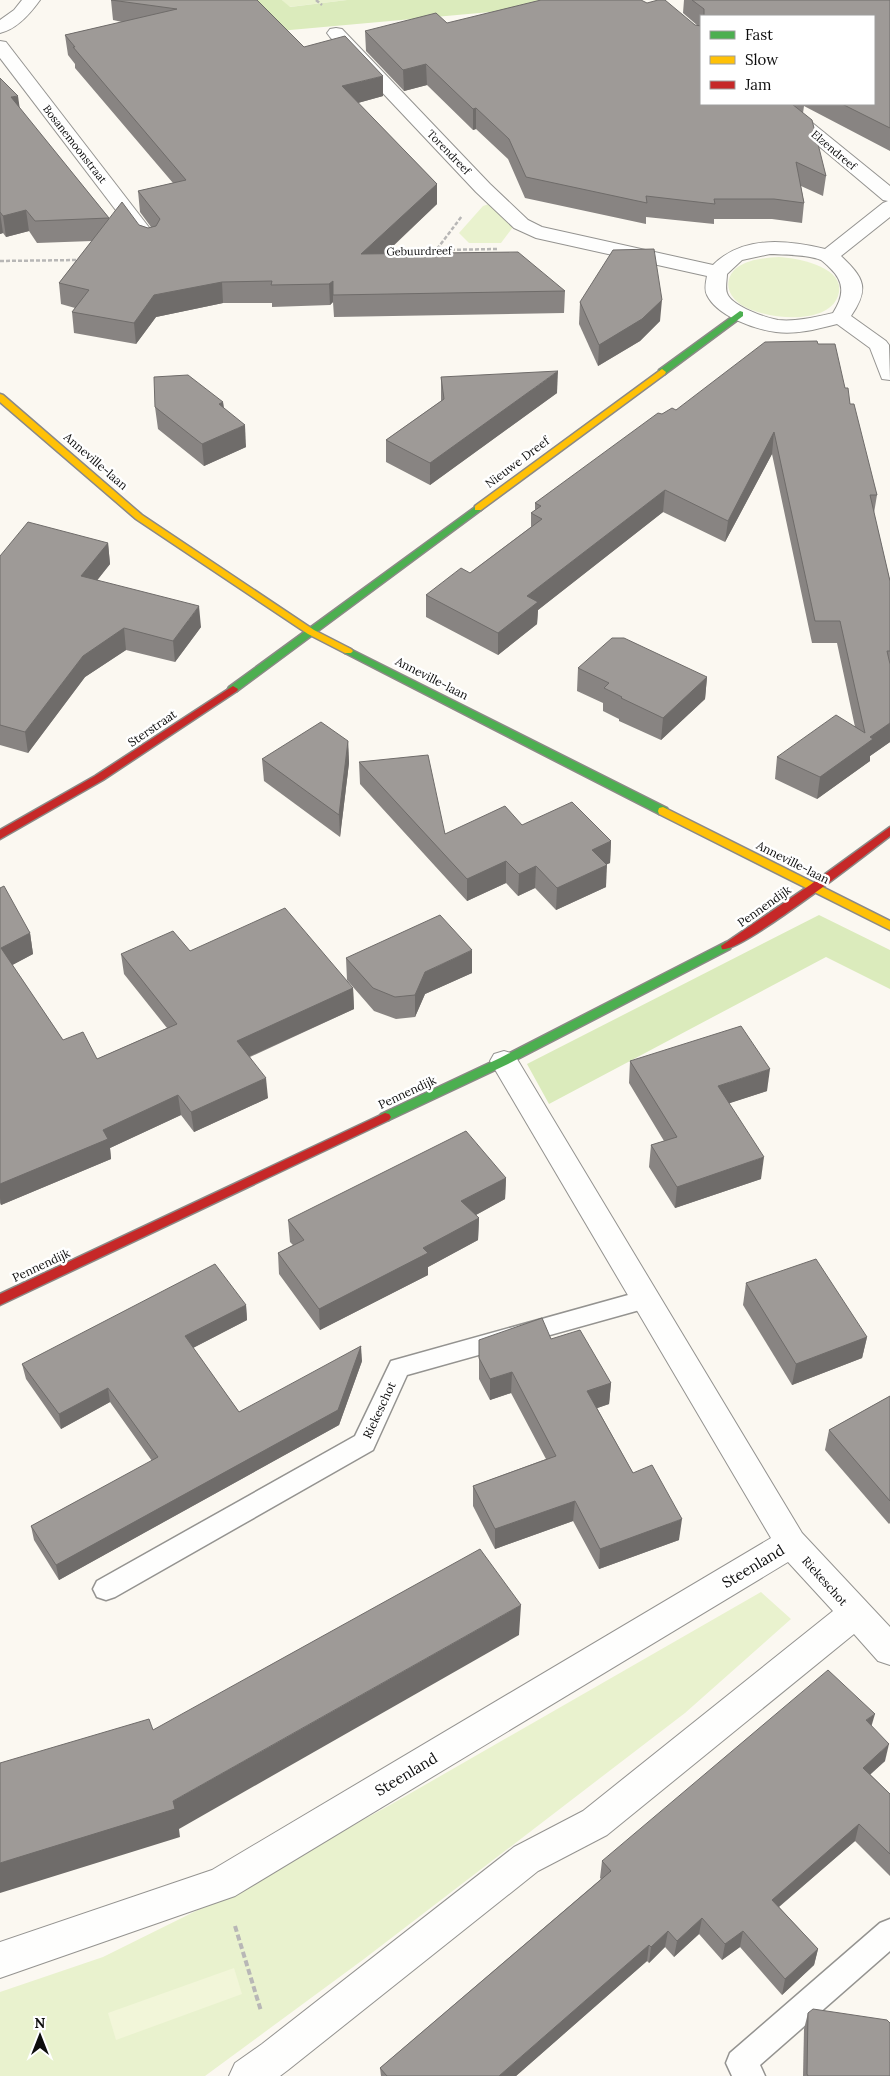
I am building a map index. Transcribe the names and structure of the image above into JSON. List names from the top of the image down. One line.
{"streets":{"street":["Bosanemoonstraat","Elzendreef","Torendreef","Anneville-laan","Nieuwe Dreef","Sterstraat","Pennendijk","Riekeschot","Steenland"],"path":["Gebuurdreef"]},"crossings":[["Torendreef","Nieuwe Dreef"],["Anneville-laan","Nieuwe Dreef"],["Anneville-laan","Sterstraat"],["Anneville-laan","Pennendijk"],["Nieuwe Dreef","Sterstraat"],["Pennendijk","Riekeschot"],["Riekeschot","Steenland"]],"legend":["Fast","Slow","Jam"],"north":"top"}
